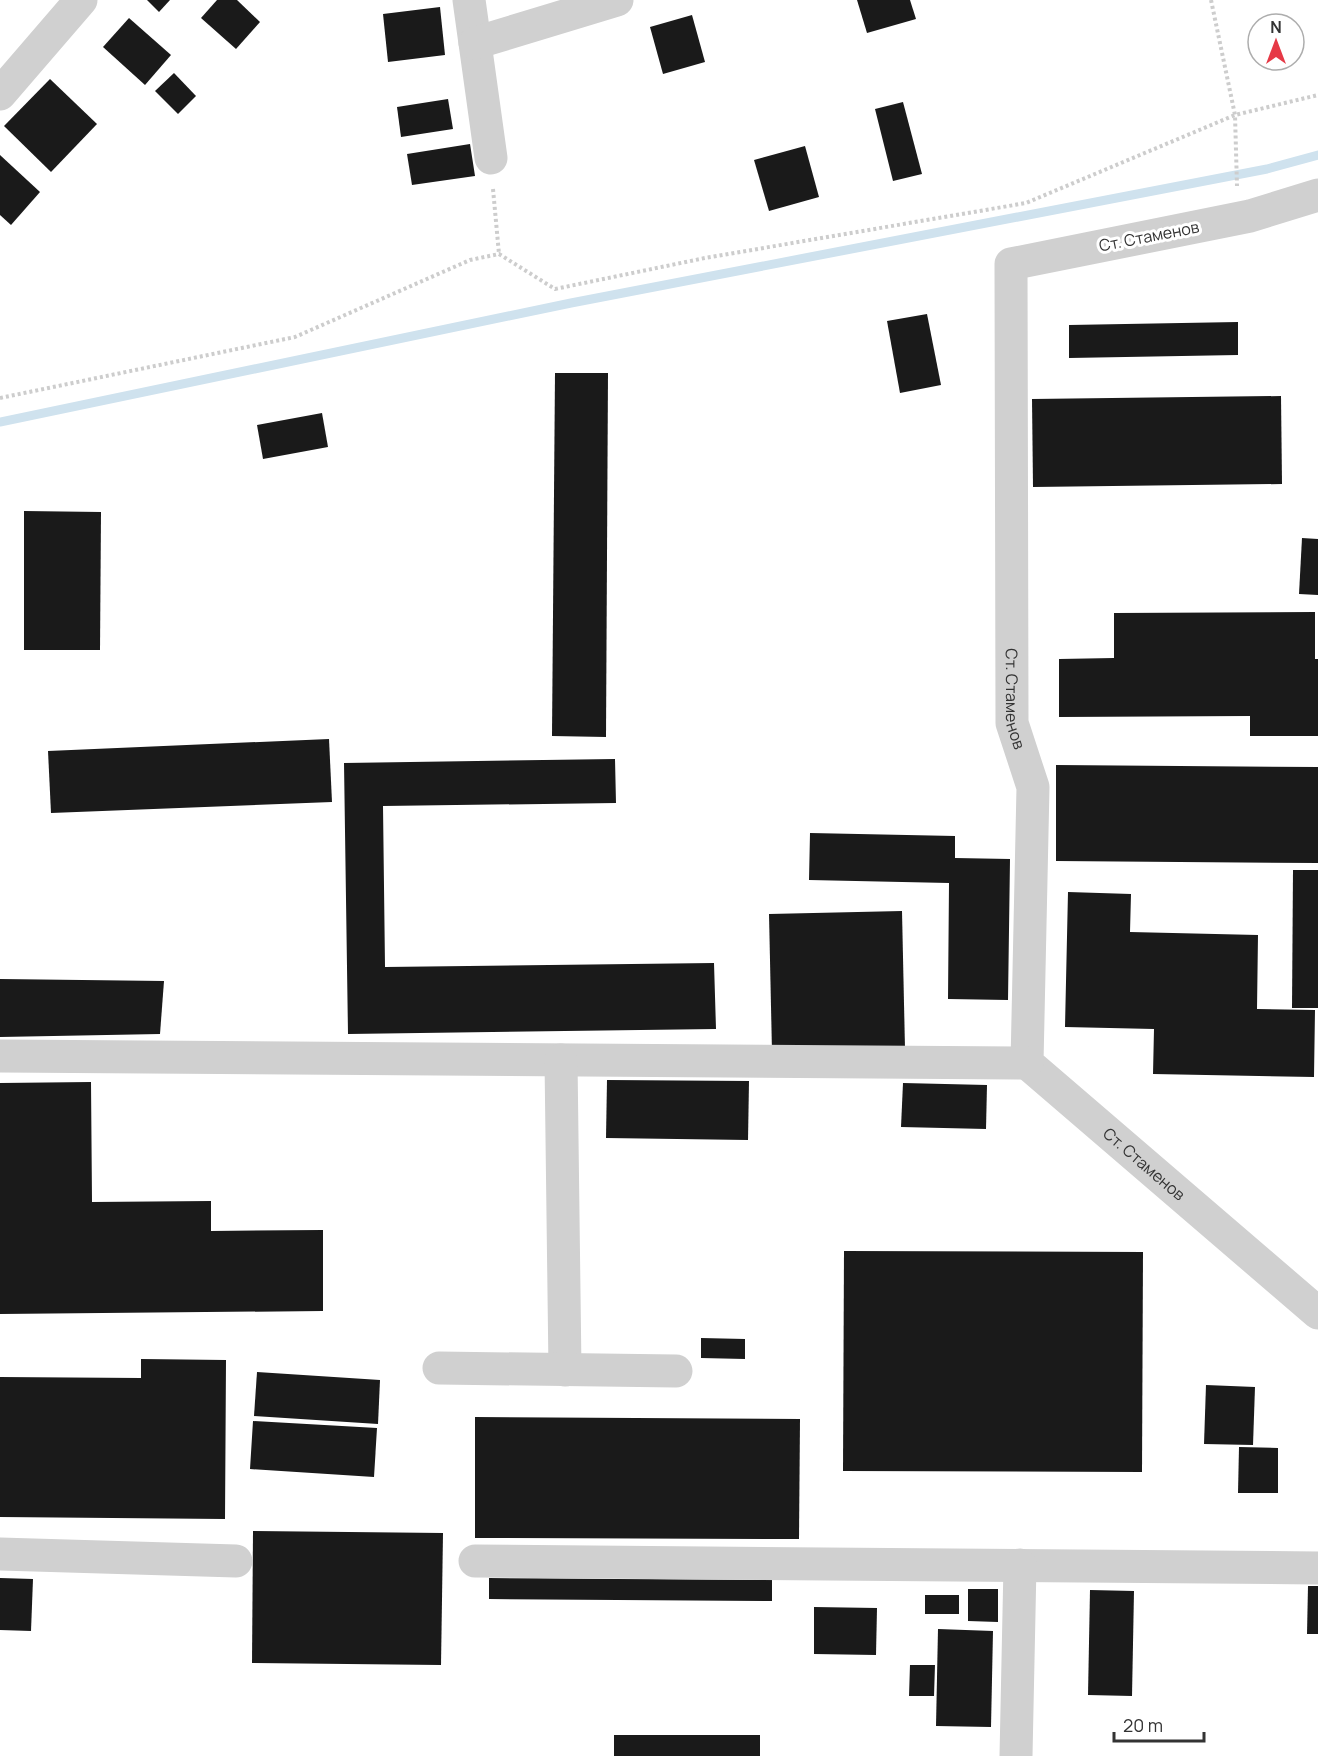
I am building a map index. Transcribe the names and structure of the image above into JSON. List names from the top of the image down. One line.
{"streets":{"street":["Ст. Стаменов"]},"scale_bar":"20 m","north":"top"}
